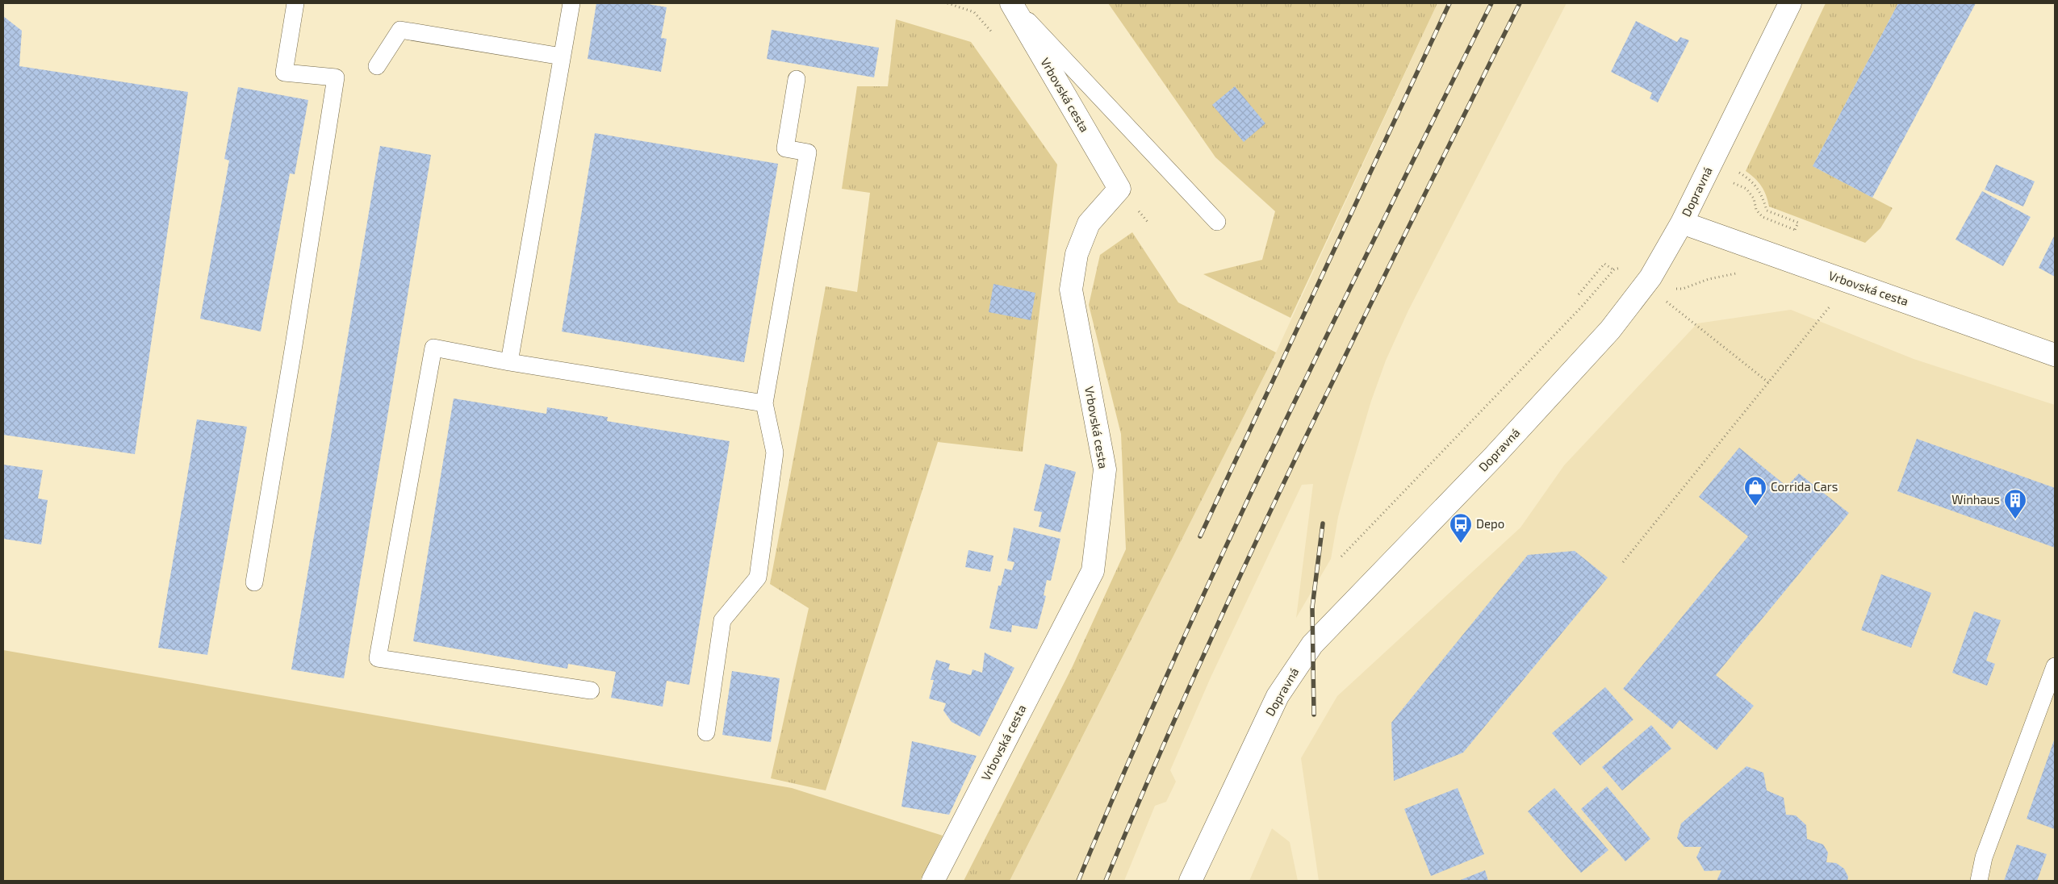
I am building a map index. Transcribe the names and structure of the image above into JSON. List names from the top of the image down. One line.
{"streets":{"street":["Vrbovská cesta","Dopravná"]},"crossings":[["Vrbovská cesta","Dopravná"]],"places":{"shop":["Corrida Cars"],"building":["Winhaus"],"bus stop":["Depo"]}}
